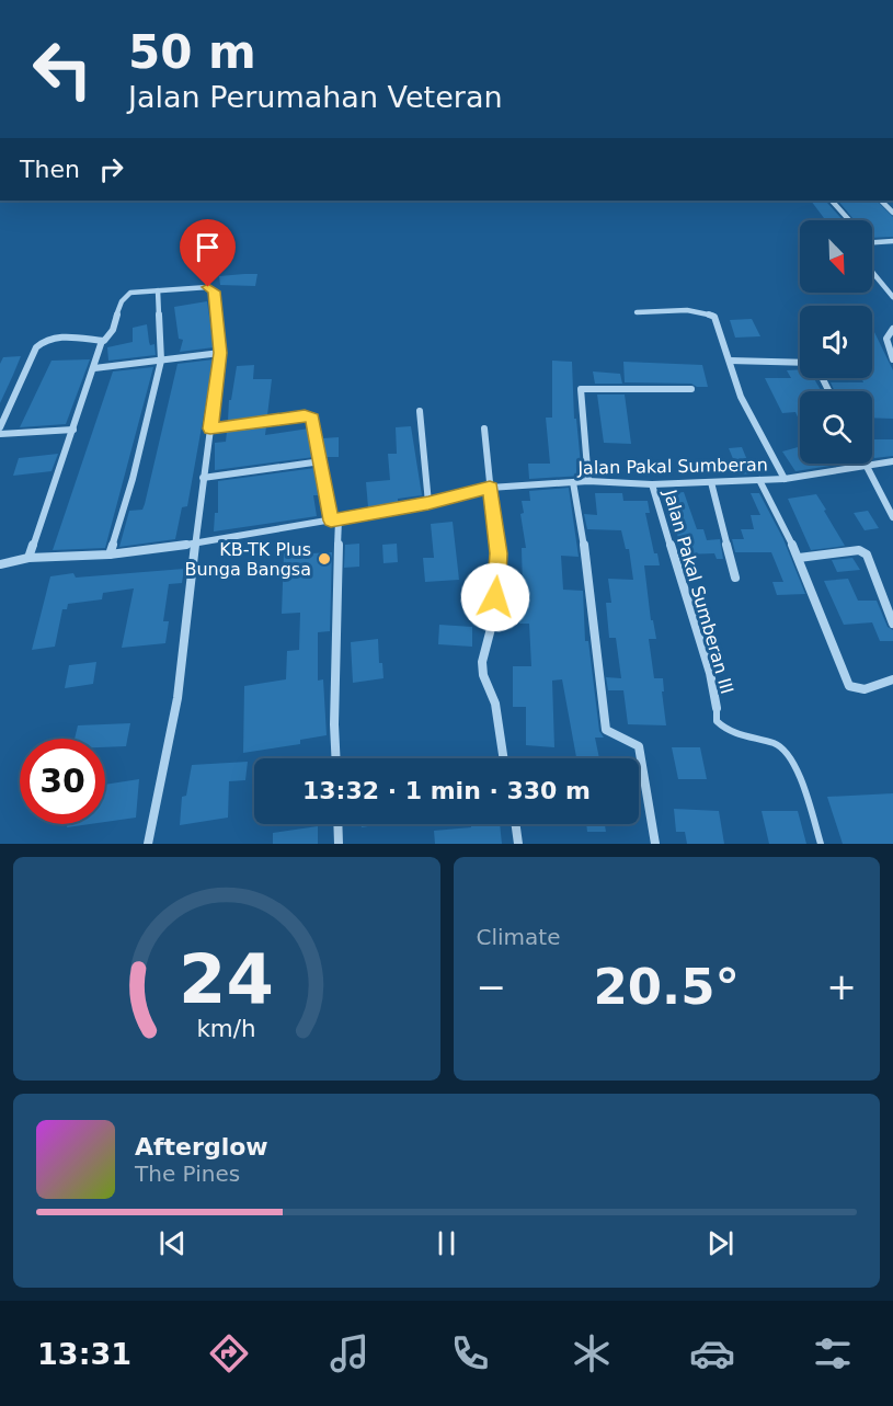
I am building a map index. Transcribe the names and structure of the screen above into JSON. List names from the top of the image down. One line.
{"streets":{"street":["Jalan Pakal Sumberan","Jalan Pakal Sumberan III"]},"crossings":[["Jalan Pakal Sumberan","Jalan Pakal Sumberan III"]],"places":["KB-TK Plus Bunga Bangsa"],"north":"bottom right","page":{"turn":["50 m","Jalan Perumahan Veteran"],"then":"Then","limit":"30","trip":"13:32 · 1 min · 330 m","tile":"Climate","heat":["−","20.5°","+"],"song":["Afterglow","The Pines"],"tabs":"13:31","gauge":["24","km/h"]}}
